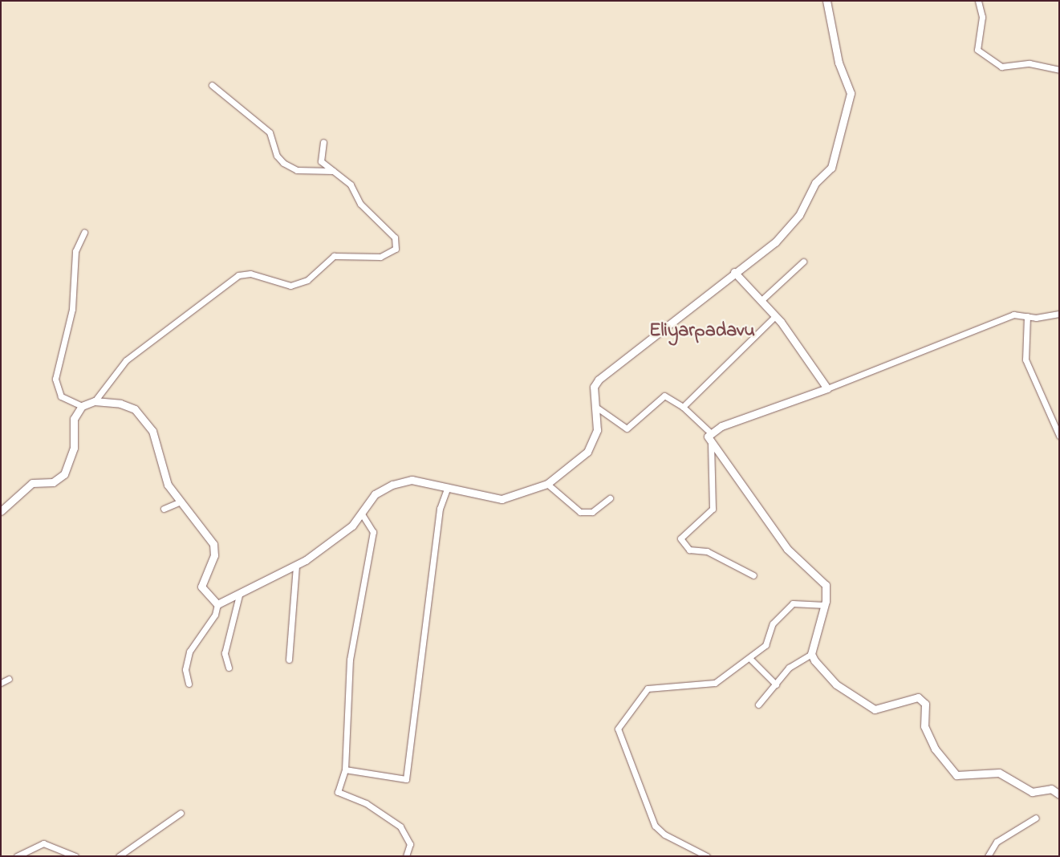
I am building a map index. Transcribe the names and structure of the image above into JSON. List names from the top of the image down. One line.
{"districts":["Eliyarpadavu"]}
